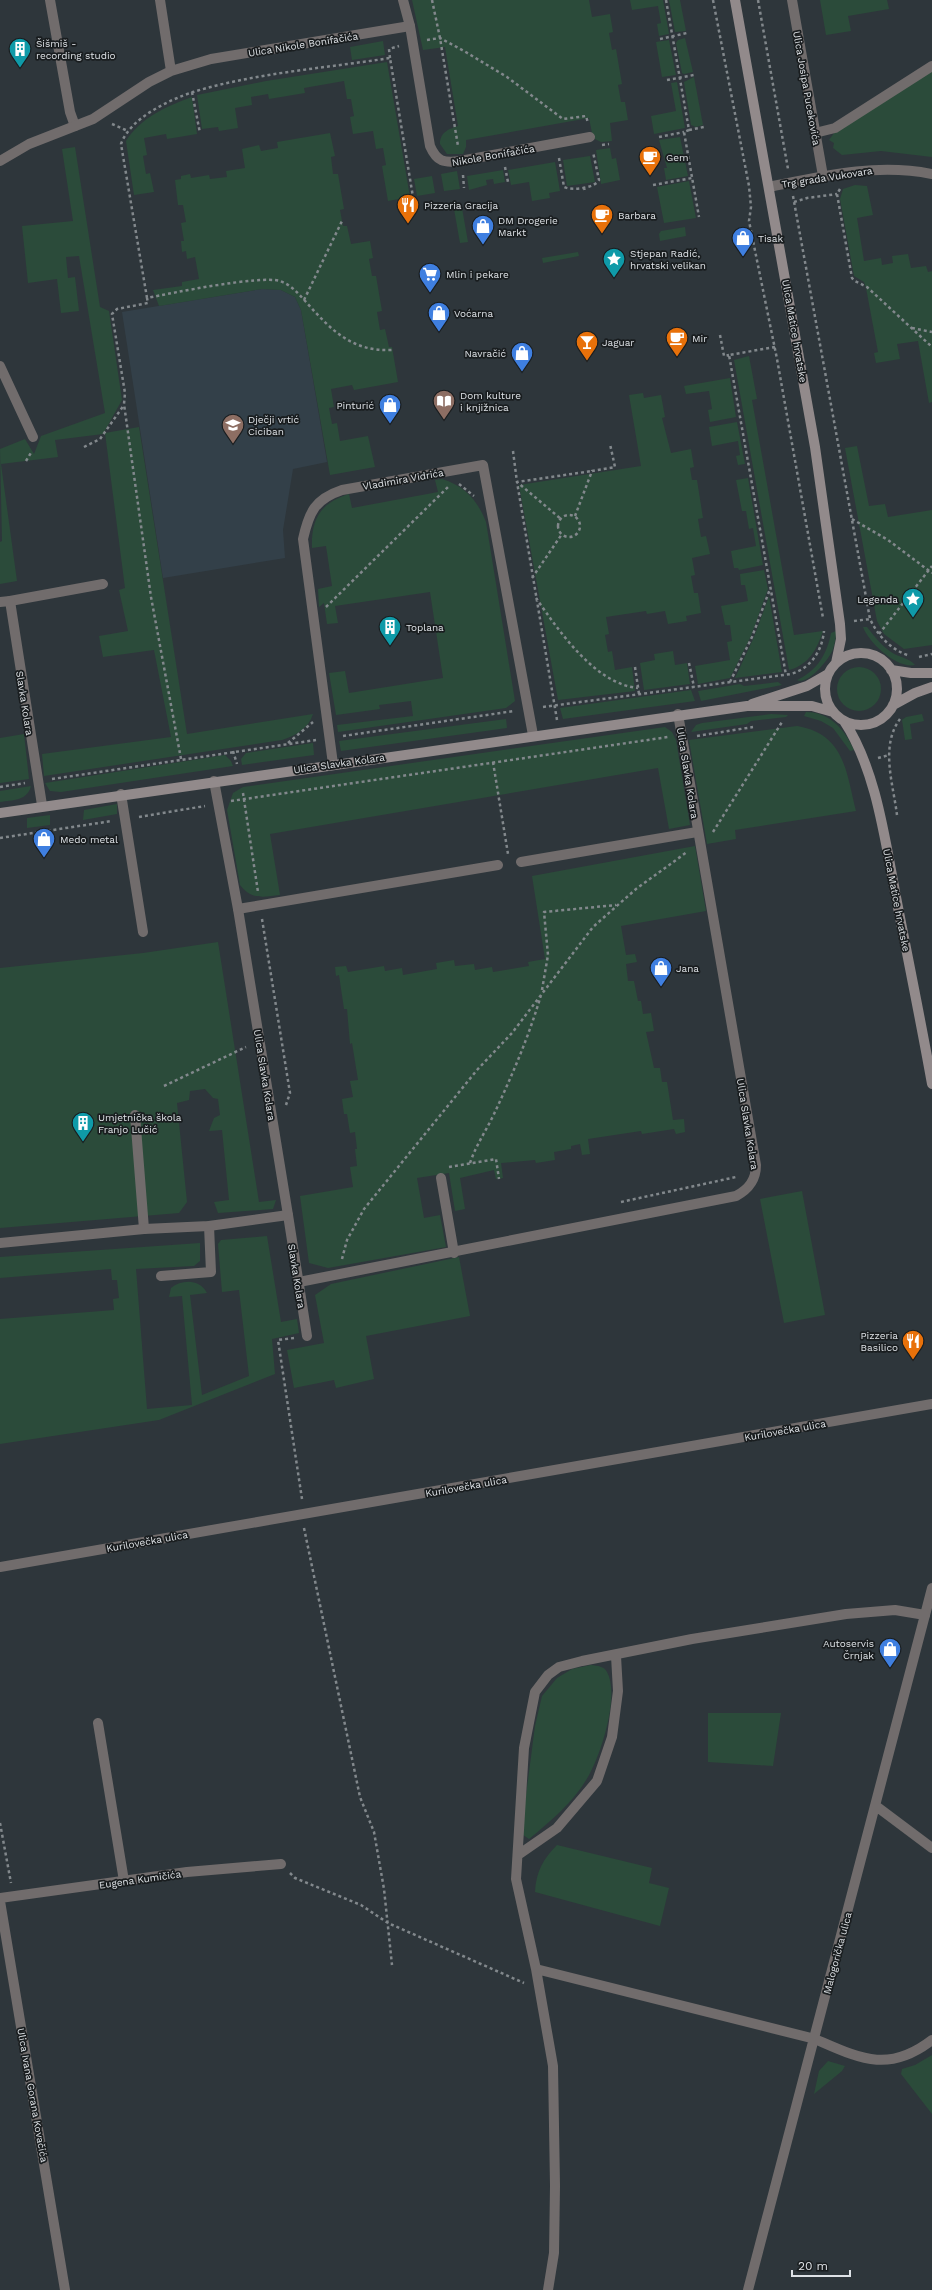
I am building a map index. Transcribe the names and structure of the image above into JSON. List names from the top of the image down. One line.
{"streets":{"main road":["Ulica Matice hrvatske","Ulica Slavka Kolara"],"street":["Ulica Nikole Bonifačića","Ulica Josipa Pucekovića","Nikole Bonifačića","Trg grada Vukovara","Vladimira Vidrića","Slavka Kolara","Kurilovečka ulica","Eugena Kumičića","Malogorička ulica","Ulica Ivana Gorana Kovačića"]},"crossings":[["Ulica Nikole Bonifačića","Nikole Bonifačića"],["Ulica Josipa Pucekovića","Trg grada Vukovara"],["Trg grada Vukovara","Ulica Matice hrvatske"],["Ulica Matice hrvatske","Ulica Slavka Kolara"],["Vladimira Vidrića","Ulica Slavka Kolara"],["Slavka Kolara","Ulica Slavka Kolara"]],"places":{"building":["Šišmiš - recording studio","Toplana","Umjetnička škola Franjo Lučić"],"cafe":["Gem","Barbara","Mir"],"restaurant":["Pizzeria Gracija","Pizzeria Basilico"],"shop":["DM Drogerie Markt","Tisak","Voćarna","Navračić","Pinturić","Medo metal","Jana","Autoservis Črnjak"],"place":["Stjepan Radić, hrvatski velikan","Legenda"],"supermarket":["Mlin i pekare"],"bar":["Jaguar"],"library":["Dom kulture i knjižnica"],"school or university":["Dječji vrtić Ciciban"]},"scale_bar":"20 m"}
